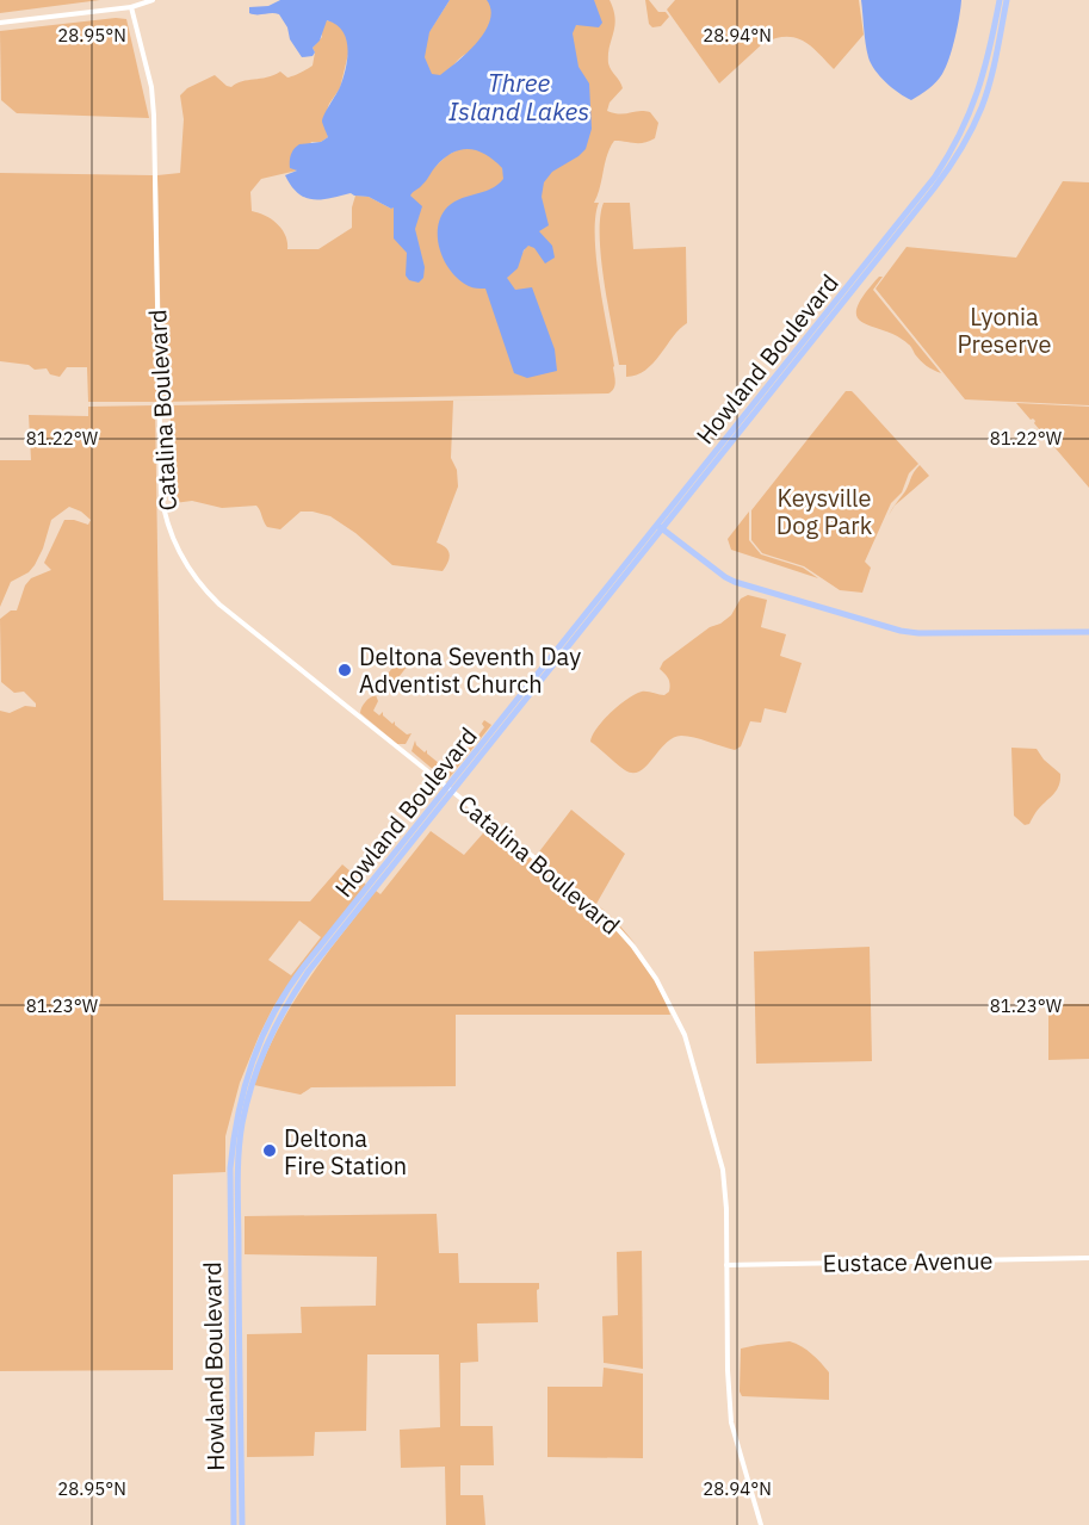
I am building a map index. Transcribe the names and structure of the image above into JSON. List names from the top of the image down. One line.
{"streets":{"main road":["Howland Boulevard"],"street":["Catalina Boulevard","Eustace Avenue"]},"crossings":[["Howland Boulevard","Catalina Boulevard"],["Catalina Boulevard","Eustace Avenue"]],"water":["Three Island Lakes"],"parks":["Lyonia Preserve","Keysville Dog Park"],"places":["Deltona Seventh Day Adventist Church","Deltona Fire Station"],"coordinates":["28.95°N","28.94°N","81.22°W","81.23°W"]}
